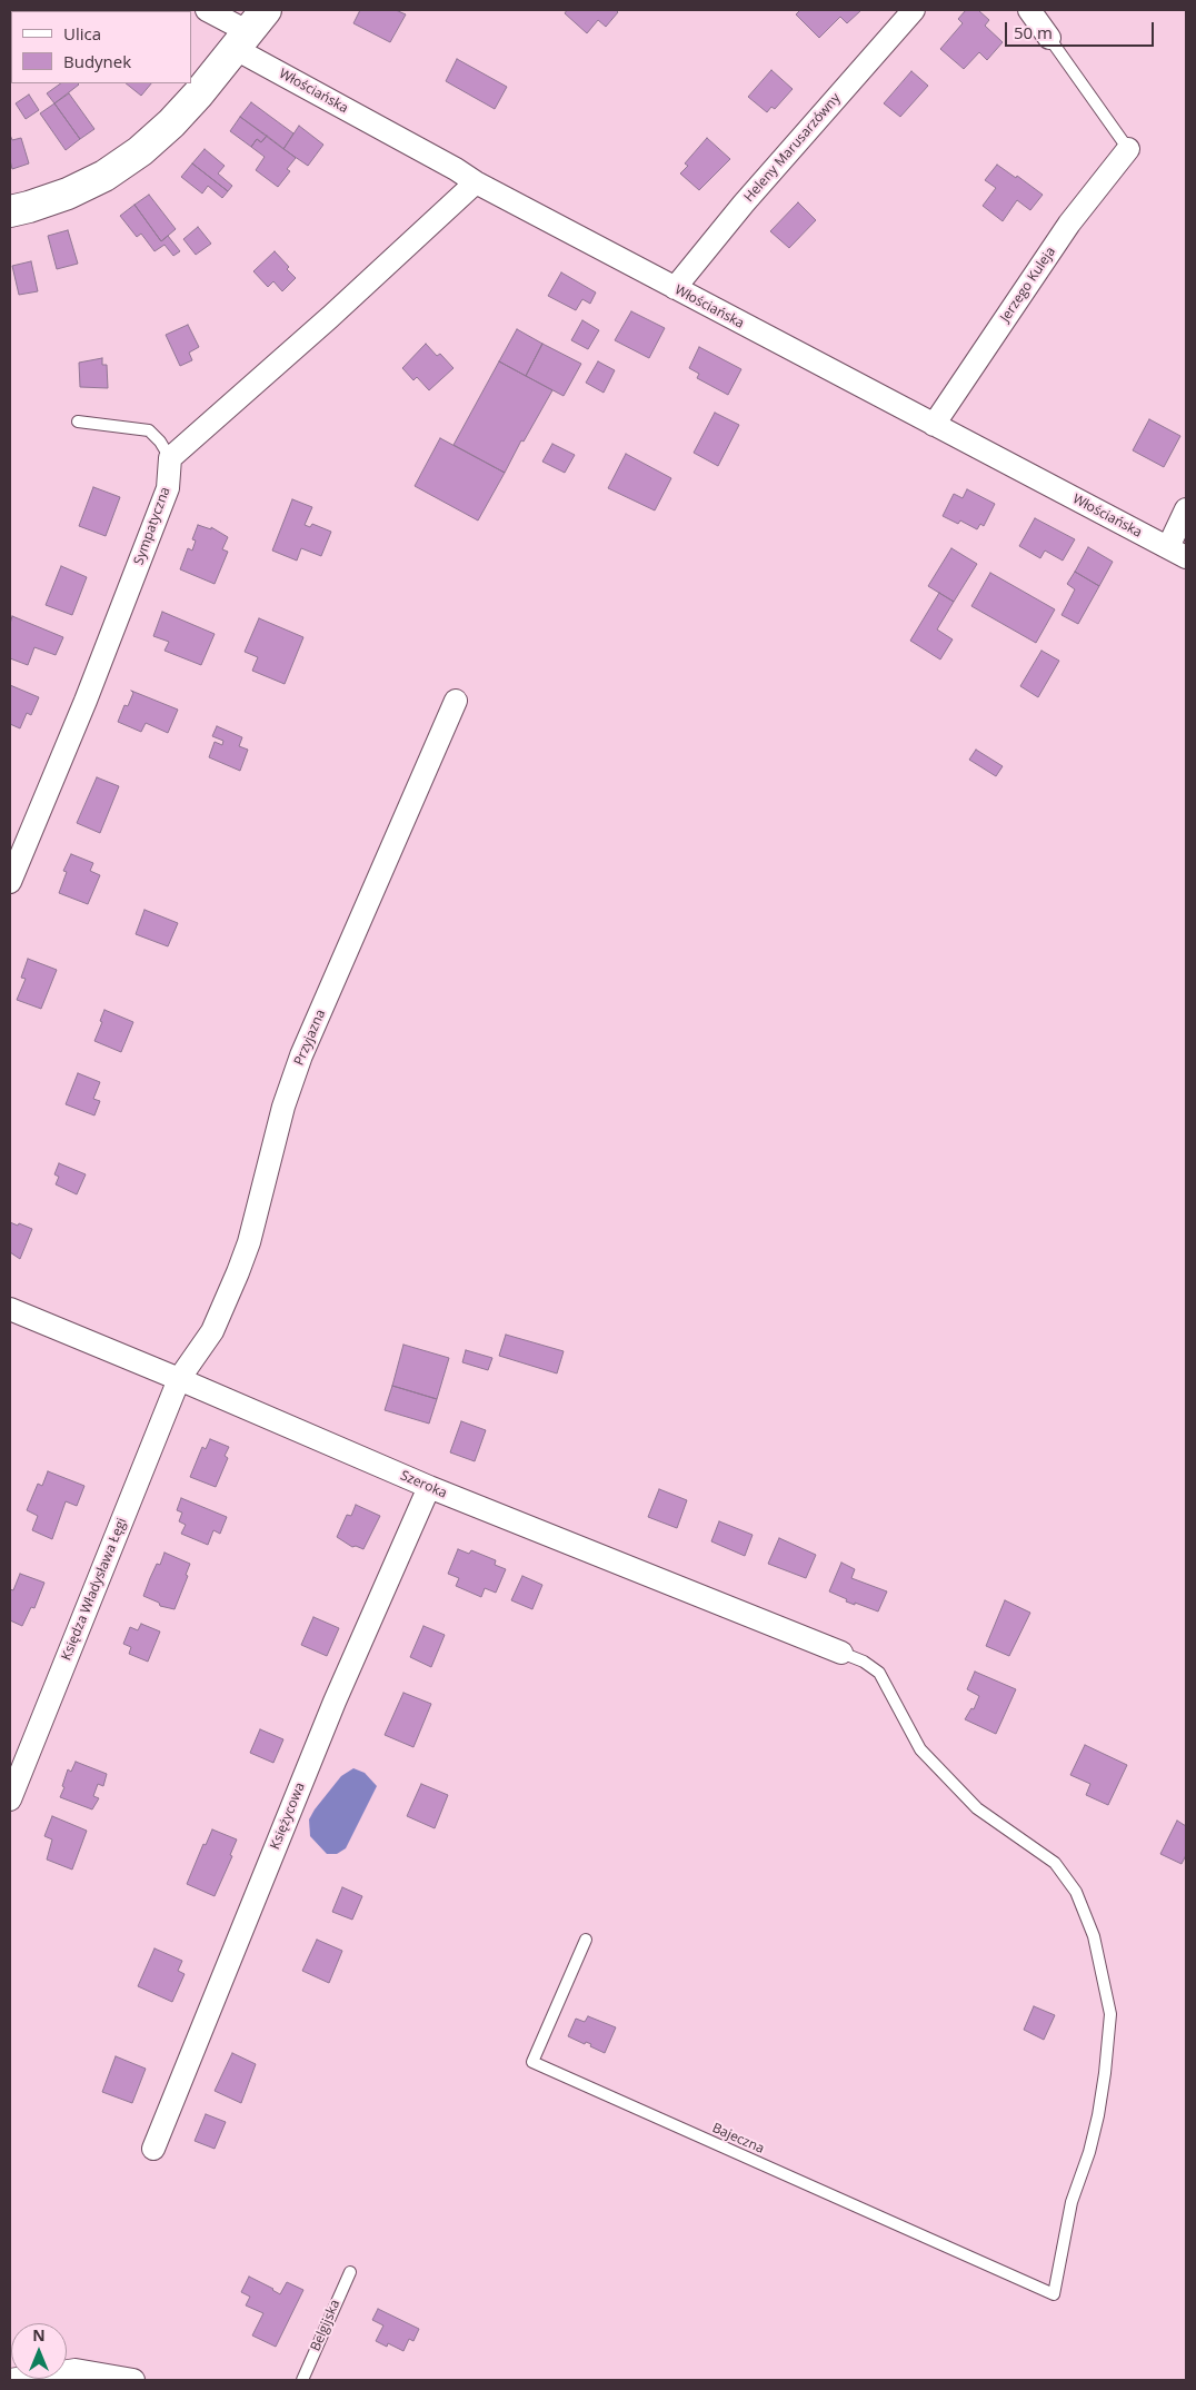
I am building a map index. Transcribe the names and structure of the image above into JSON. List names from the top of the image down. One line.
{"streets":{"street":["Włościańska","Heleny Marusarzówny","Jerzego Kuleja","Sympatyczna","Przyjazna","Szeroka","Księdza Władysława Łęgi","Księżycowa"],"lane":["Bajeczna","Belgijska"]},"crossings":[["Włościańska","Heleny Marusarzówny"],["Włościańska","Jerzego Kuleja"],["Przyjazna","Szeroka"],["Przyjazna","Księdza Władysława Łęgi"],["Szeroka","Księdza Władysława Łęgi"],["Szeroka","Księżycowa"],["Szeroka","Bajeczna"]],"legend":["Ulica","Budynek"],"scale_bar":"50 m","north":"top"}
